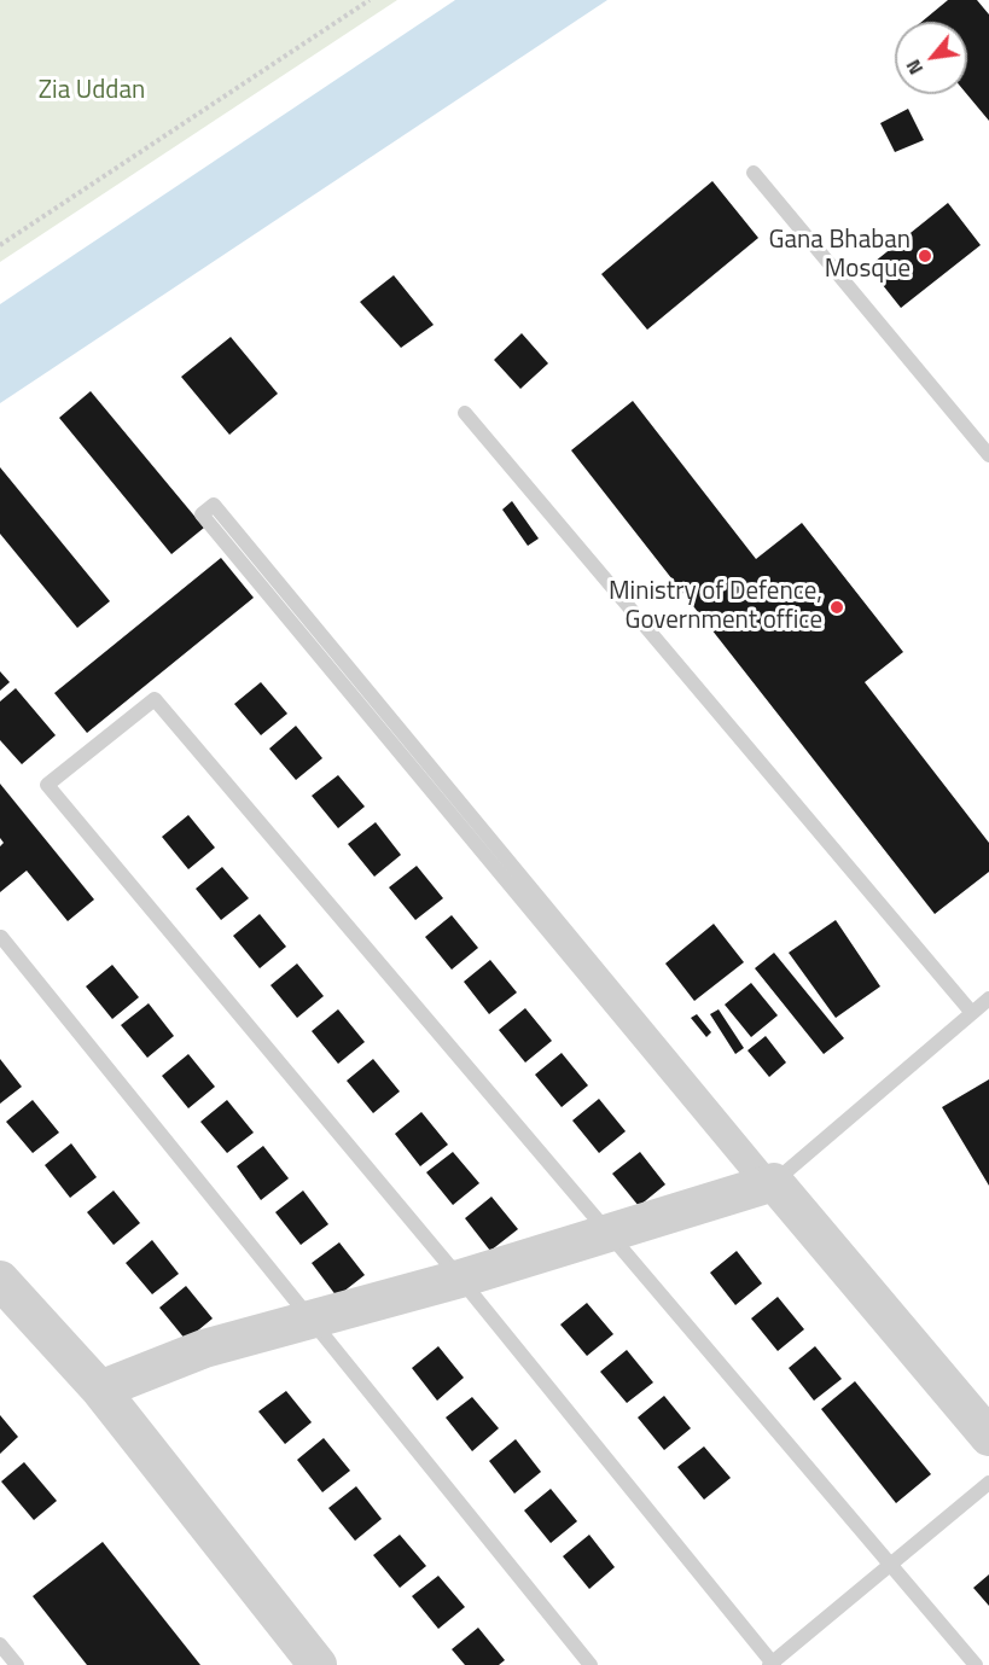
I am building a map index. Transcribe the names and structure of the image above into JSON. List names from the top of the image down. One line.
{"parks":["Zia Uddan"],"places":["Gana Bhaban Mosque","Ministry of Defence, Government office"],"north":"bottom left"}
